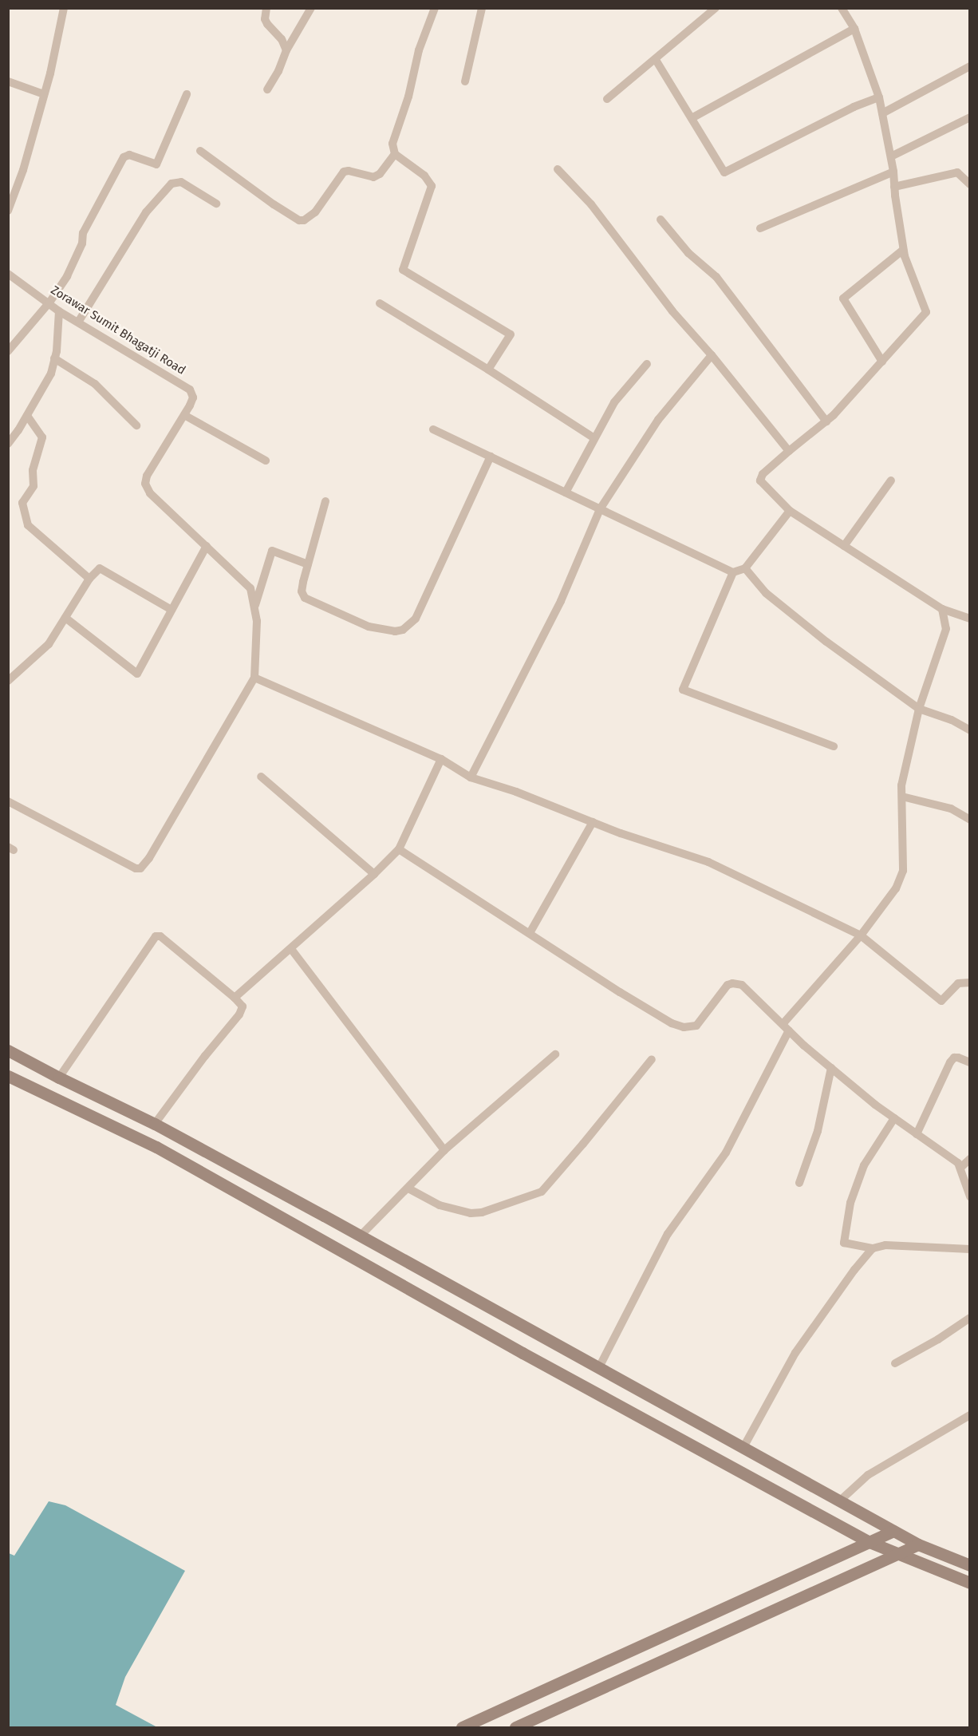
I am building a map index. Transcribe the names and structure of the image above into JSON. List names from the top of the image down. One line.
{"streets":{"street":["Zorawar Sumit Bhagatji Road"]}}
